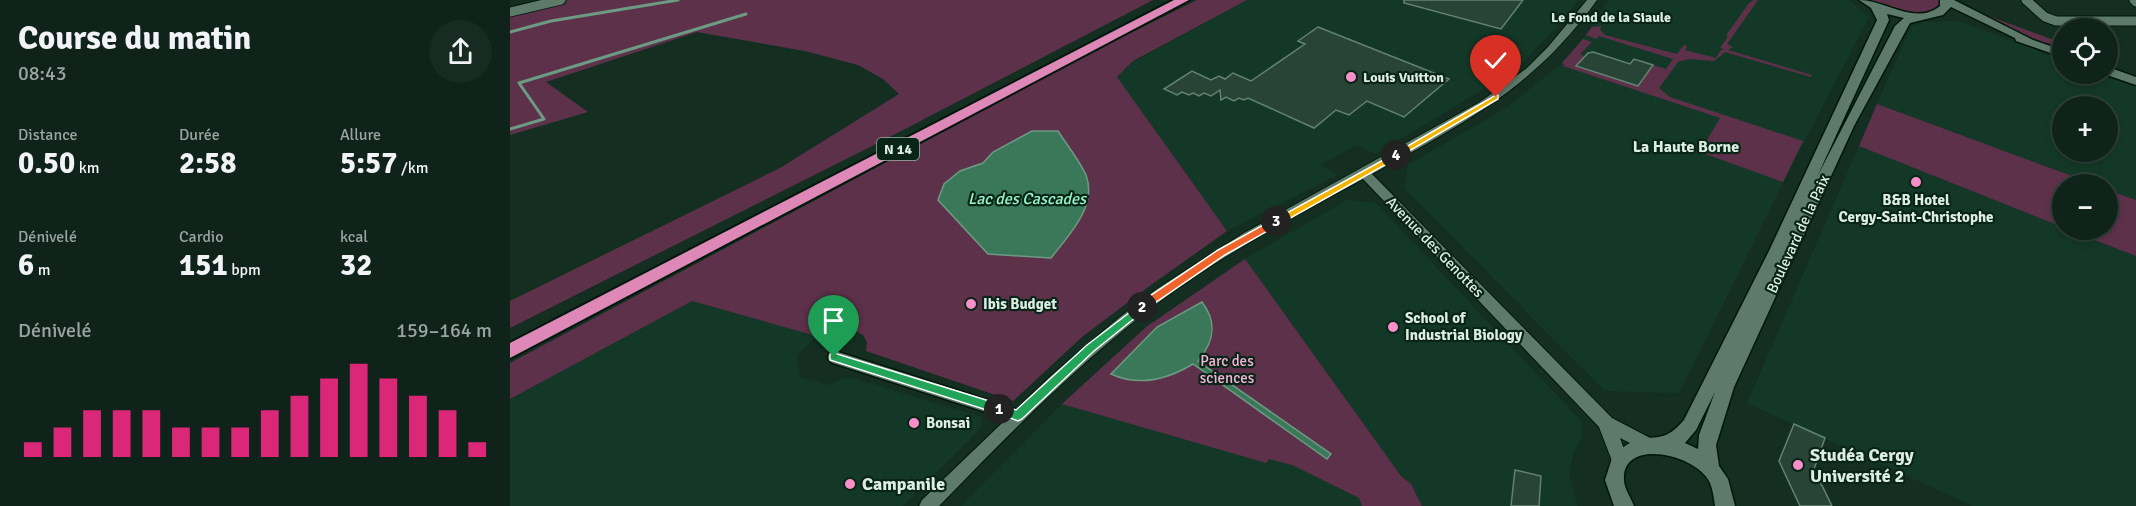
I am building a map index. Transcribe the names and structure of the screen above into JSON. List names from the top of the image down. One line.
{"streets":{"highway":["N 14"],"main road":["Boulevard de la Paix"],"street":["Avenue des Genottes"]},"crossings":[["Boulevard de la Paix","Avenue des Genottes"]],"districts":["Le Fond de la Siaule","La Haute Borne"],"water":["Lac des Cascades"],"parks":["Parc des sciences"],"places":["Louis Vuitton","B&B Hotel Cergy-Saint-Christophe","Ibis Budget","School of Industrial Biology","Bonsai","Studéa Cergy Université 2","Campanile"],"page":{"heading":["Course du matin","08:43"],"map_buttons":["+","−"],"stats":[["Distance","0.50 km"],["Durée","2:58"],["Allure","5:57 /km"],["Dénivelé","6 m"],["Cardio","151 bpm"],["kcal","32"]],"pins":["4","3","2","1"],"chart":["Dénivelé","159–164 m"]}}
